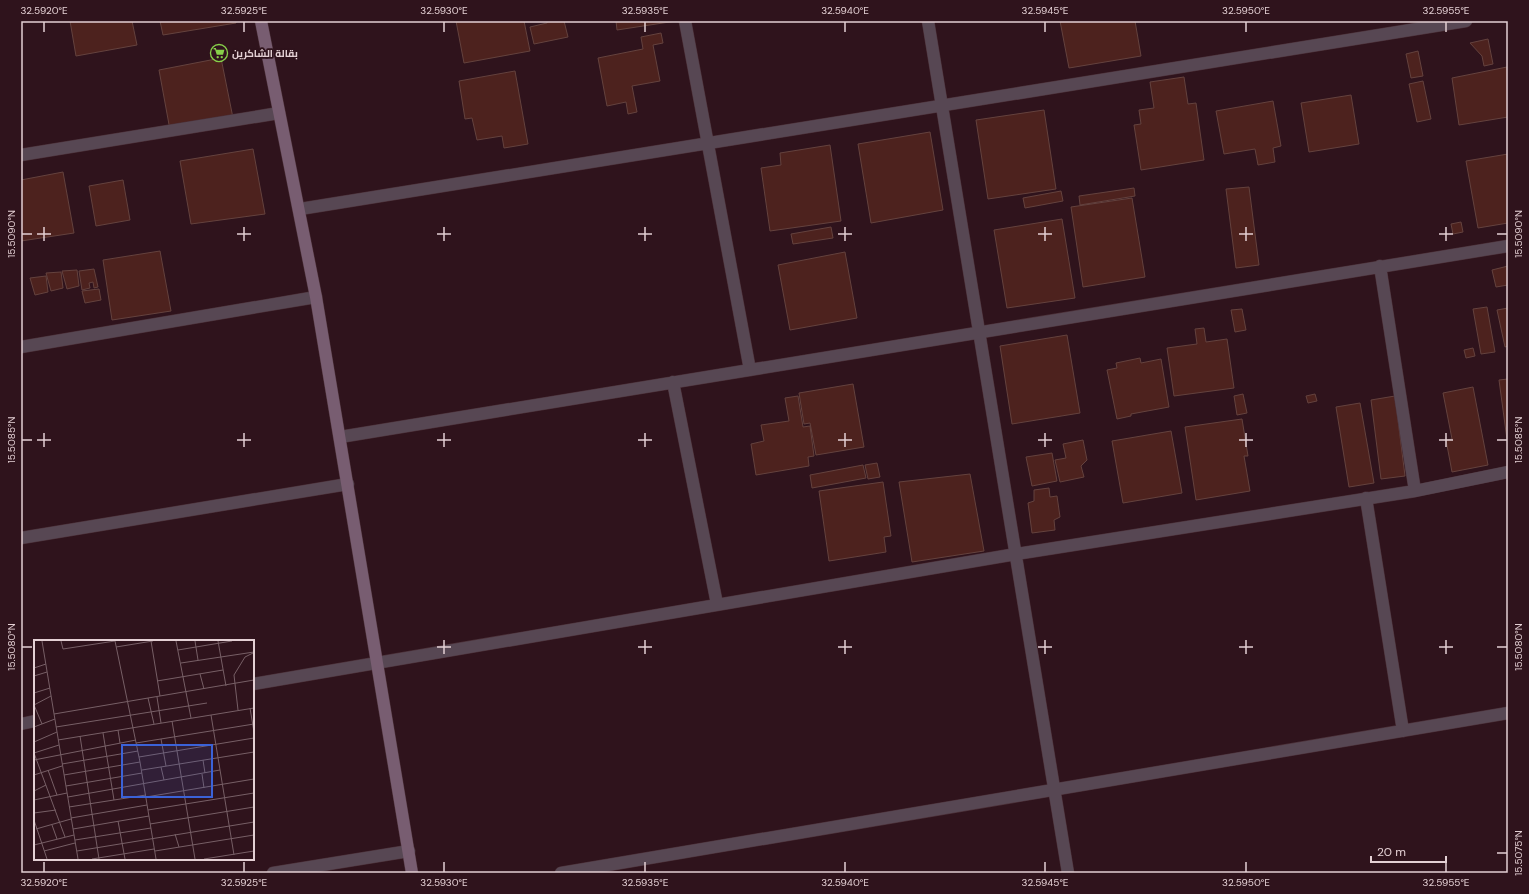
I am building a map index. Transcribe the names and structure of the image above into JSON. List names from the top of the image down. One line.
{"places":{"supermarket":["بقالة الشاكرين"]},"scale_bar":"20 m","coordinates":["32.5920°E","32.5925°E","32.5930°E","32.5935°E","32.5940°E","32.5945°E","32.5950°E","32.5955°E","15.5090°N","15.5085°N","15.5080°N","15.5075°N"]}
